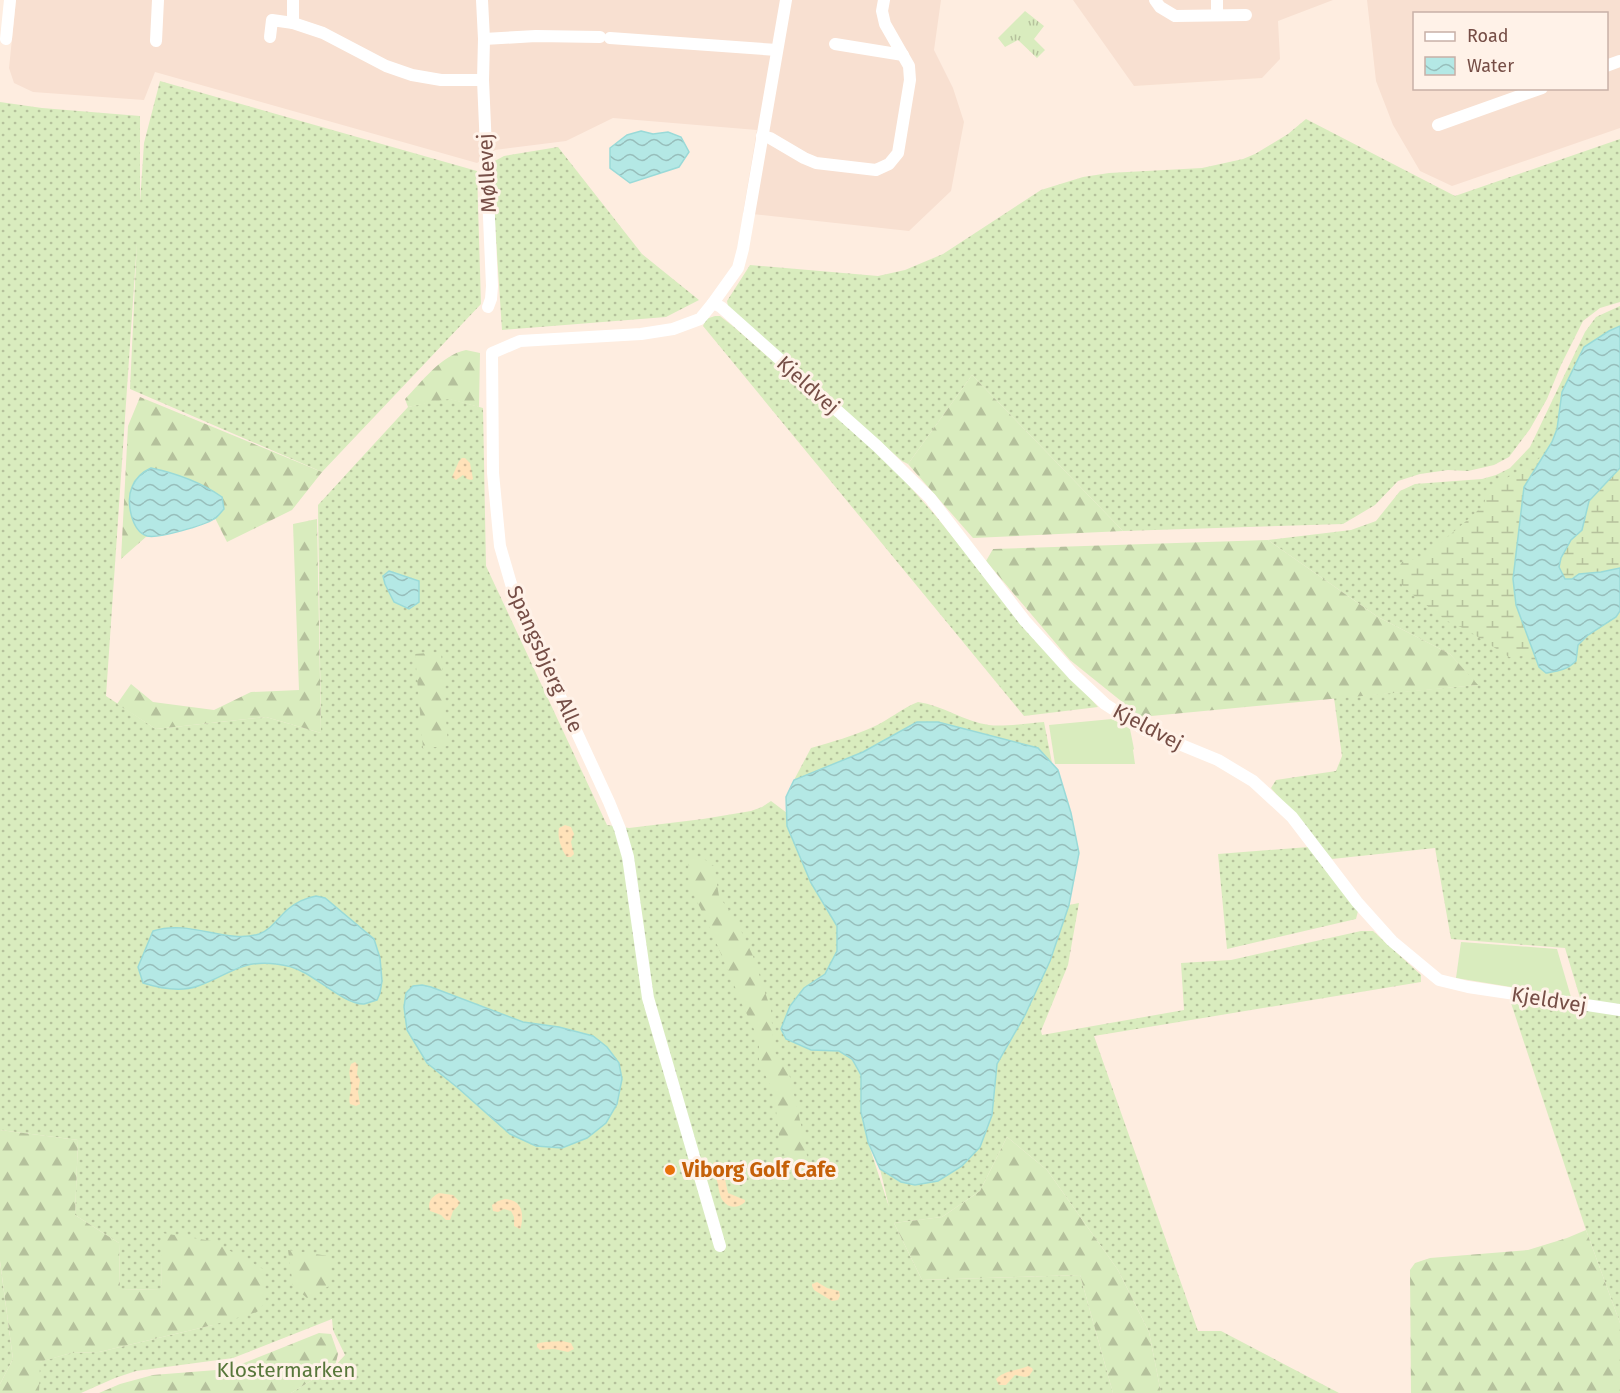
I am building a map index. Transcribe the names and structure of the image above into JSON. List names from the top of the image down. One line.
{"streets":{"street":["Møllevej","Kjeldvej","Spangsbjerg Alle"]},"crossings":[["Kjeldvej","Spangsbjerg Alle"]],"parks":["Klostermarken"],"places":["Viborg Golf Cafe"],"legend":["Road","Water"]}
